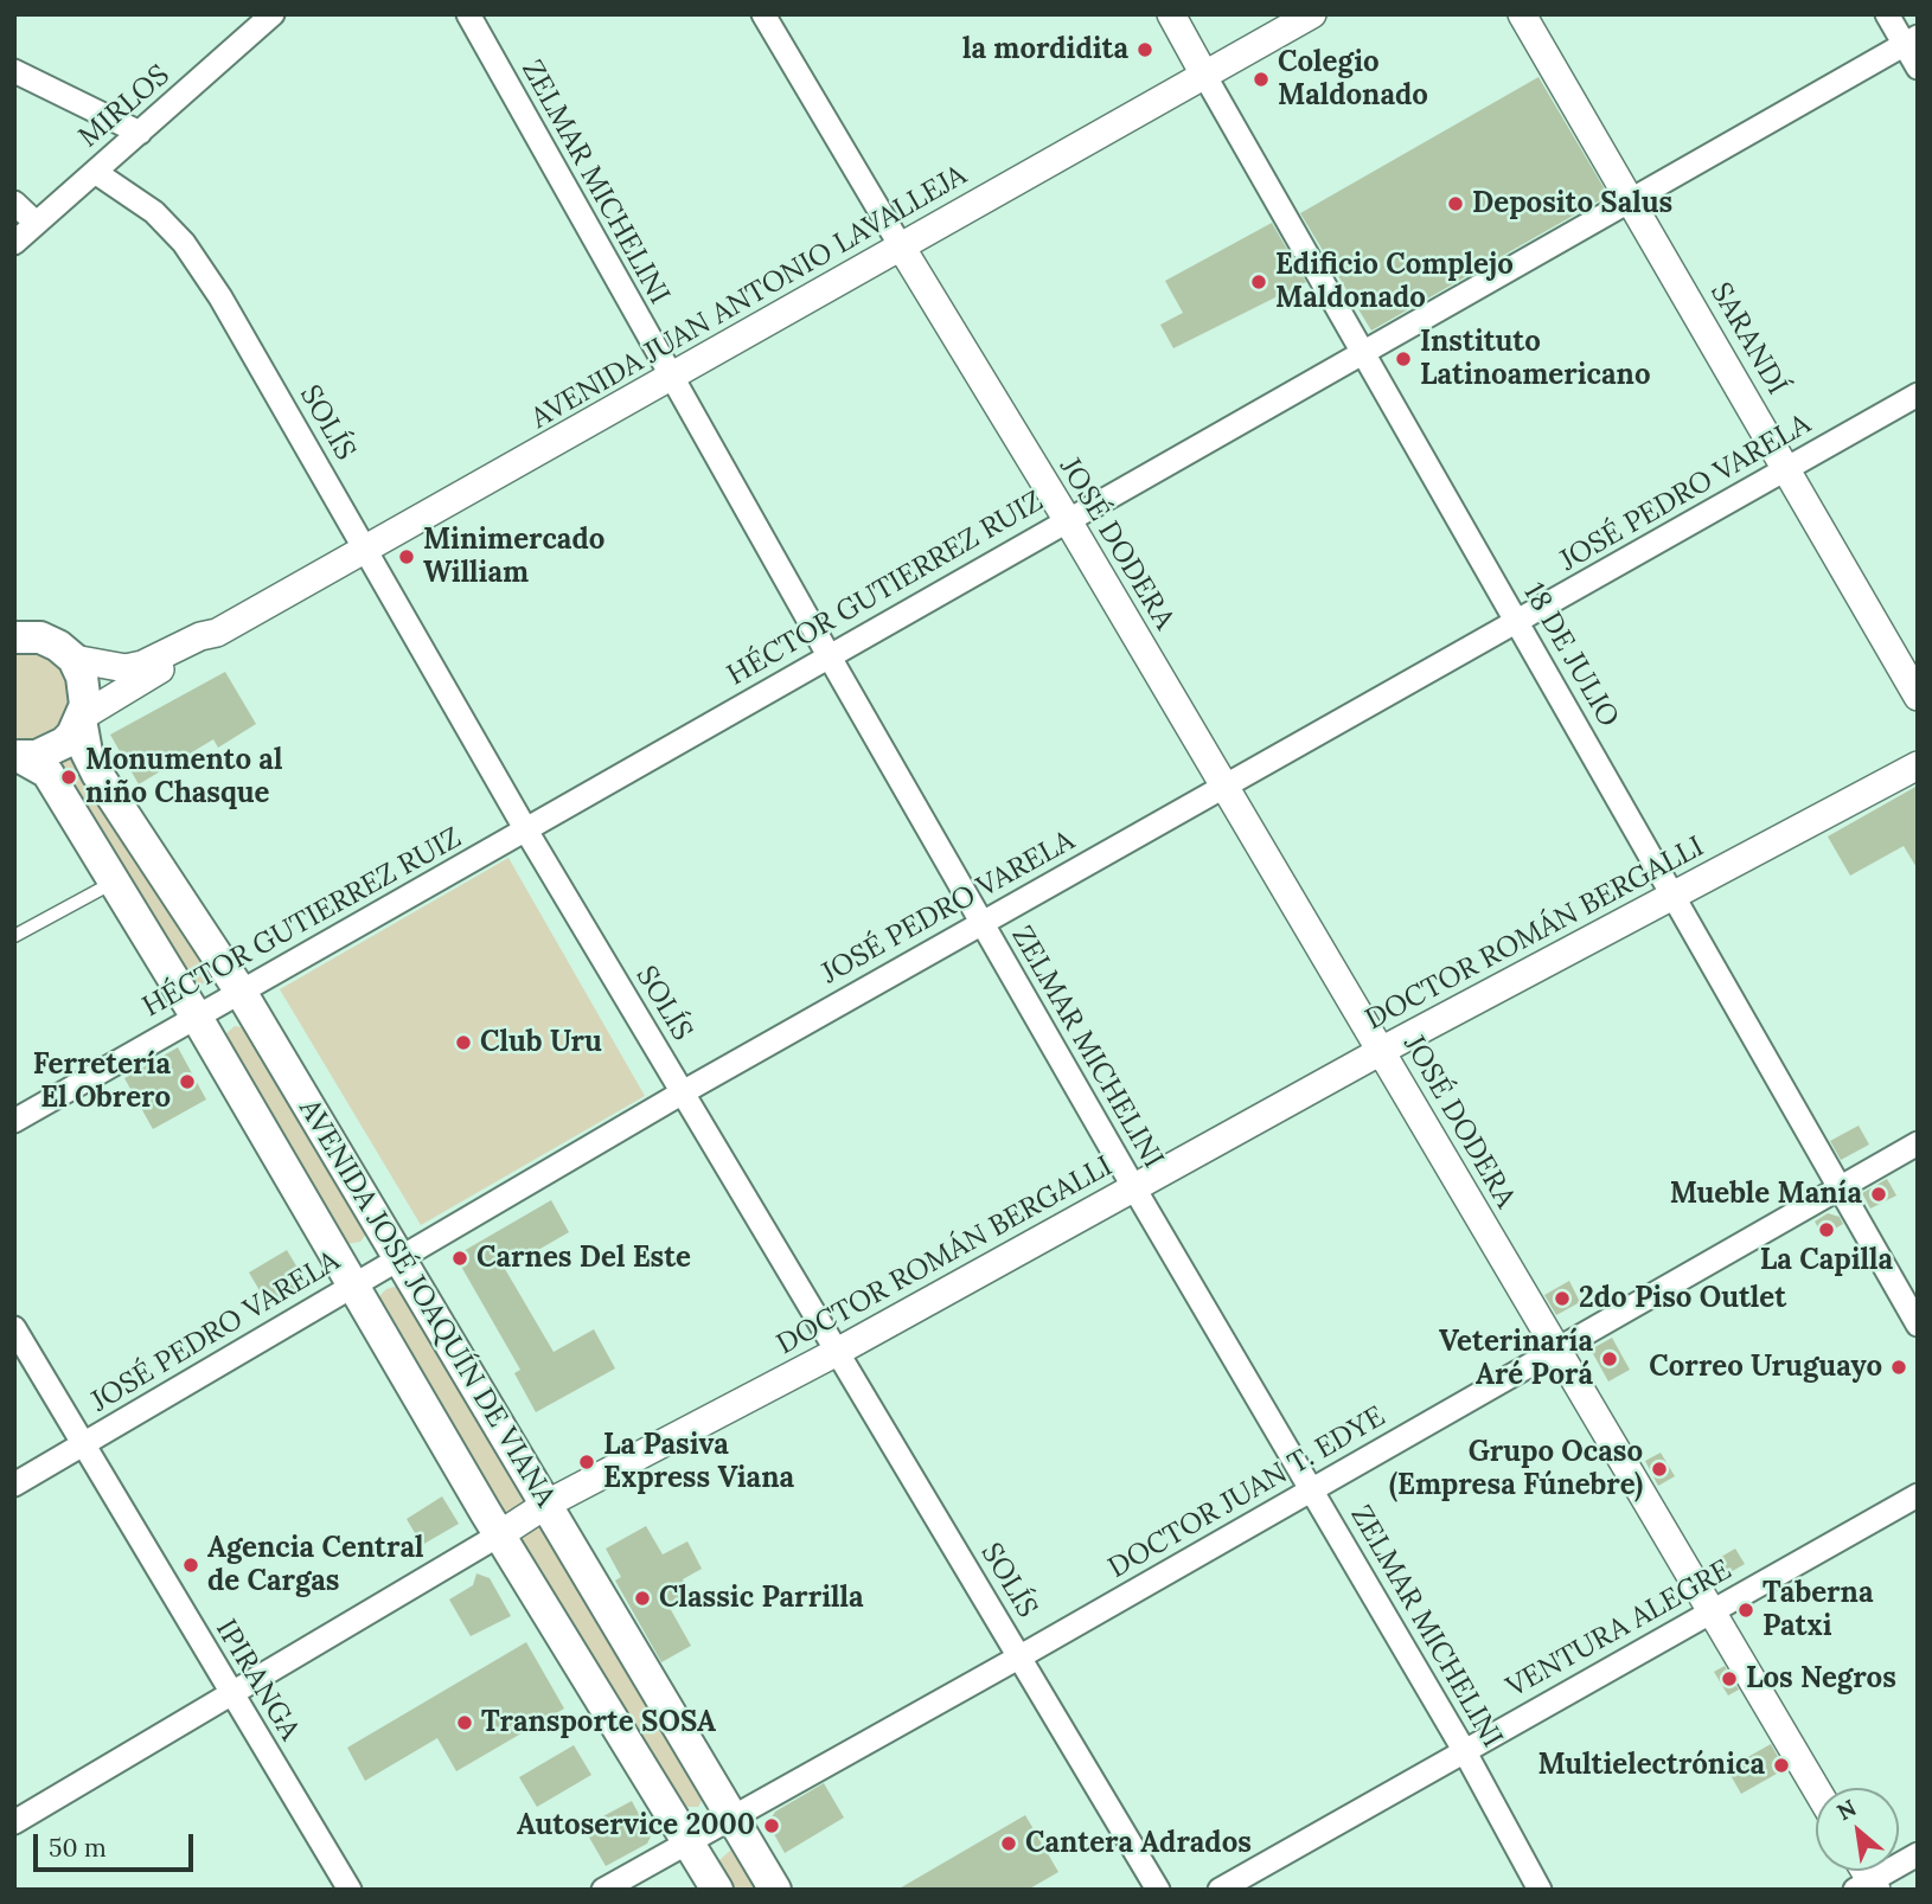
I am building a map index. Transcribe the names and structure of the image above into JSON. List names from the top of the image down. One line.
{"streets":{"main road":["AVENIDA JOSÉ JOAQUÍN DE VIANA"],"street":["MIRLOS","ZELMAR MICHELINI","AVENIDA JUAN ANTONIO LAVALLEJA","SARANDÍ","SOLÍS","JOSÉ PEDRO VARELA","JOSÉ DODERA","HÉCTOR GUTIERREZ RUIZ","18 DE JULIO","DOCTOR ROMÁN BERGALLI","DOCTOR JUAN T. EDYE","VENTURA ALEGRE","IPIRANGA"]},"crossings":[["MIRLOS","SOLÍS"],["ZELMAR MICHELINI","AVENIDA JUAN ANTONIO LAVALLEJA"],["ZELMAR MICHELINI","JOSÉ PEDRO VARELA"],["ZELMAR MICHELINI","HÉCTOR GUTIERREZ RUIZ"],["ZELMAR MICHELINI","DOCTOR ROMÁN BERGALLI"],["ZELMAR MICHELINI","DOCTOR JUAN T. EDYE"],["ZELMAR MICHELINI","VENTURA ALEGRE"],["AVENIDA JUAN ANTONIO LAVALLEJA","SOLÍS"],["AVENIDA JUAN ANTONIO LAVALLEJA","JOSÉ DODERA"],["AVENIDA JUAN ANTONIO LAVALLEJA","18 DE JULIO"],["AVENIDA JUAN ANTONIO LAVALLEJA","AVENIDA JOSÉ JOAQUÍN DE VIANA"],["SARANDÍ","JOSÉ PEDRO VARELA"],["SARANDÍ","HÉCTOR GUTIERREZ RUIZ"],["SOLÍS","JOSÉ PEDRO VARELA"],["SOLÍS","HÉCTOR GUTIERREZ RUIZ"],["SOLÍS","DOCTOR ROMÁN BERGALLI"],["SOLÍS","DOCTOR JUAN T. EDYE"],["JOSÉ PEDRO VARELA","JOSÉ DODERA"],["JOSÉ PEDRO VARELA","18 DE JULIO"],["JOSÉ PEDRO VARELA","AVENIDA JOSÉ JOAQUÍN DE VIANA"],["JOSÉ PEDRO VARELA","IPIRANGA"],["JOSÉ DODERA","HÉCTOR GUTIERREZ RUIZ"],["JOSÉ DODERA","DOCTOR ROMÁN BERGALLI"],["JOSÉ DODERA","DOCTOR JUAN T. EDYE"],["JOSÉ DODERA","VENTURA ALEGRE"],["HÉCTOR GUTIERREZ RUIZ","18 DE JULIO"],["HÉCTOR GUTIERREZ RUIZ","AVENIDA JOSÉ JOAQUÍN DE VIANA"],["18 DE JULIO","DOCTOR ROMÁN BERGALLI"],["18 DE JULIO","DOCTOR JUAN T. EDYE"],["DOCTOR ROMÁN BERGALLI","AVENIDA JOSÉ JOAQUÍN DE VIANA"],["DOCTOR ROMÁN BERGALLI","IPIRANGA"],["AVENIDA JOSÉ JOAQUÍN DE VIANA","DOCTOR JUAN T. EDYE"]],"places":["la mordidita","Colegio Maldonado","Deposito Salus","Edificio Complejo Maldonado","Instituto Latinoamericano","Minimercado William","Monumento al niño Chasque","Club Uru","Ferretería El Obrero","Mueble Manía","La Capilla","Carnes Del Este","2do Piso Outlet","Veterinaría Aré Porá","Correo Uruguayo","La Pasiva Express Viana","Grupo Ocaso (Empresa Fúnebre)","Agencia Central de Cargas","Classic Parrilla","Taberna Patxi","Los Negros","Transporte SOSA","Multielectrónica","Autoservice 2000","Cantera Adrados"],"scale_bar":"50 m","north":"top left"}
